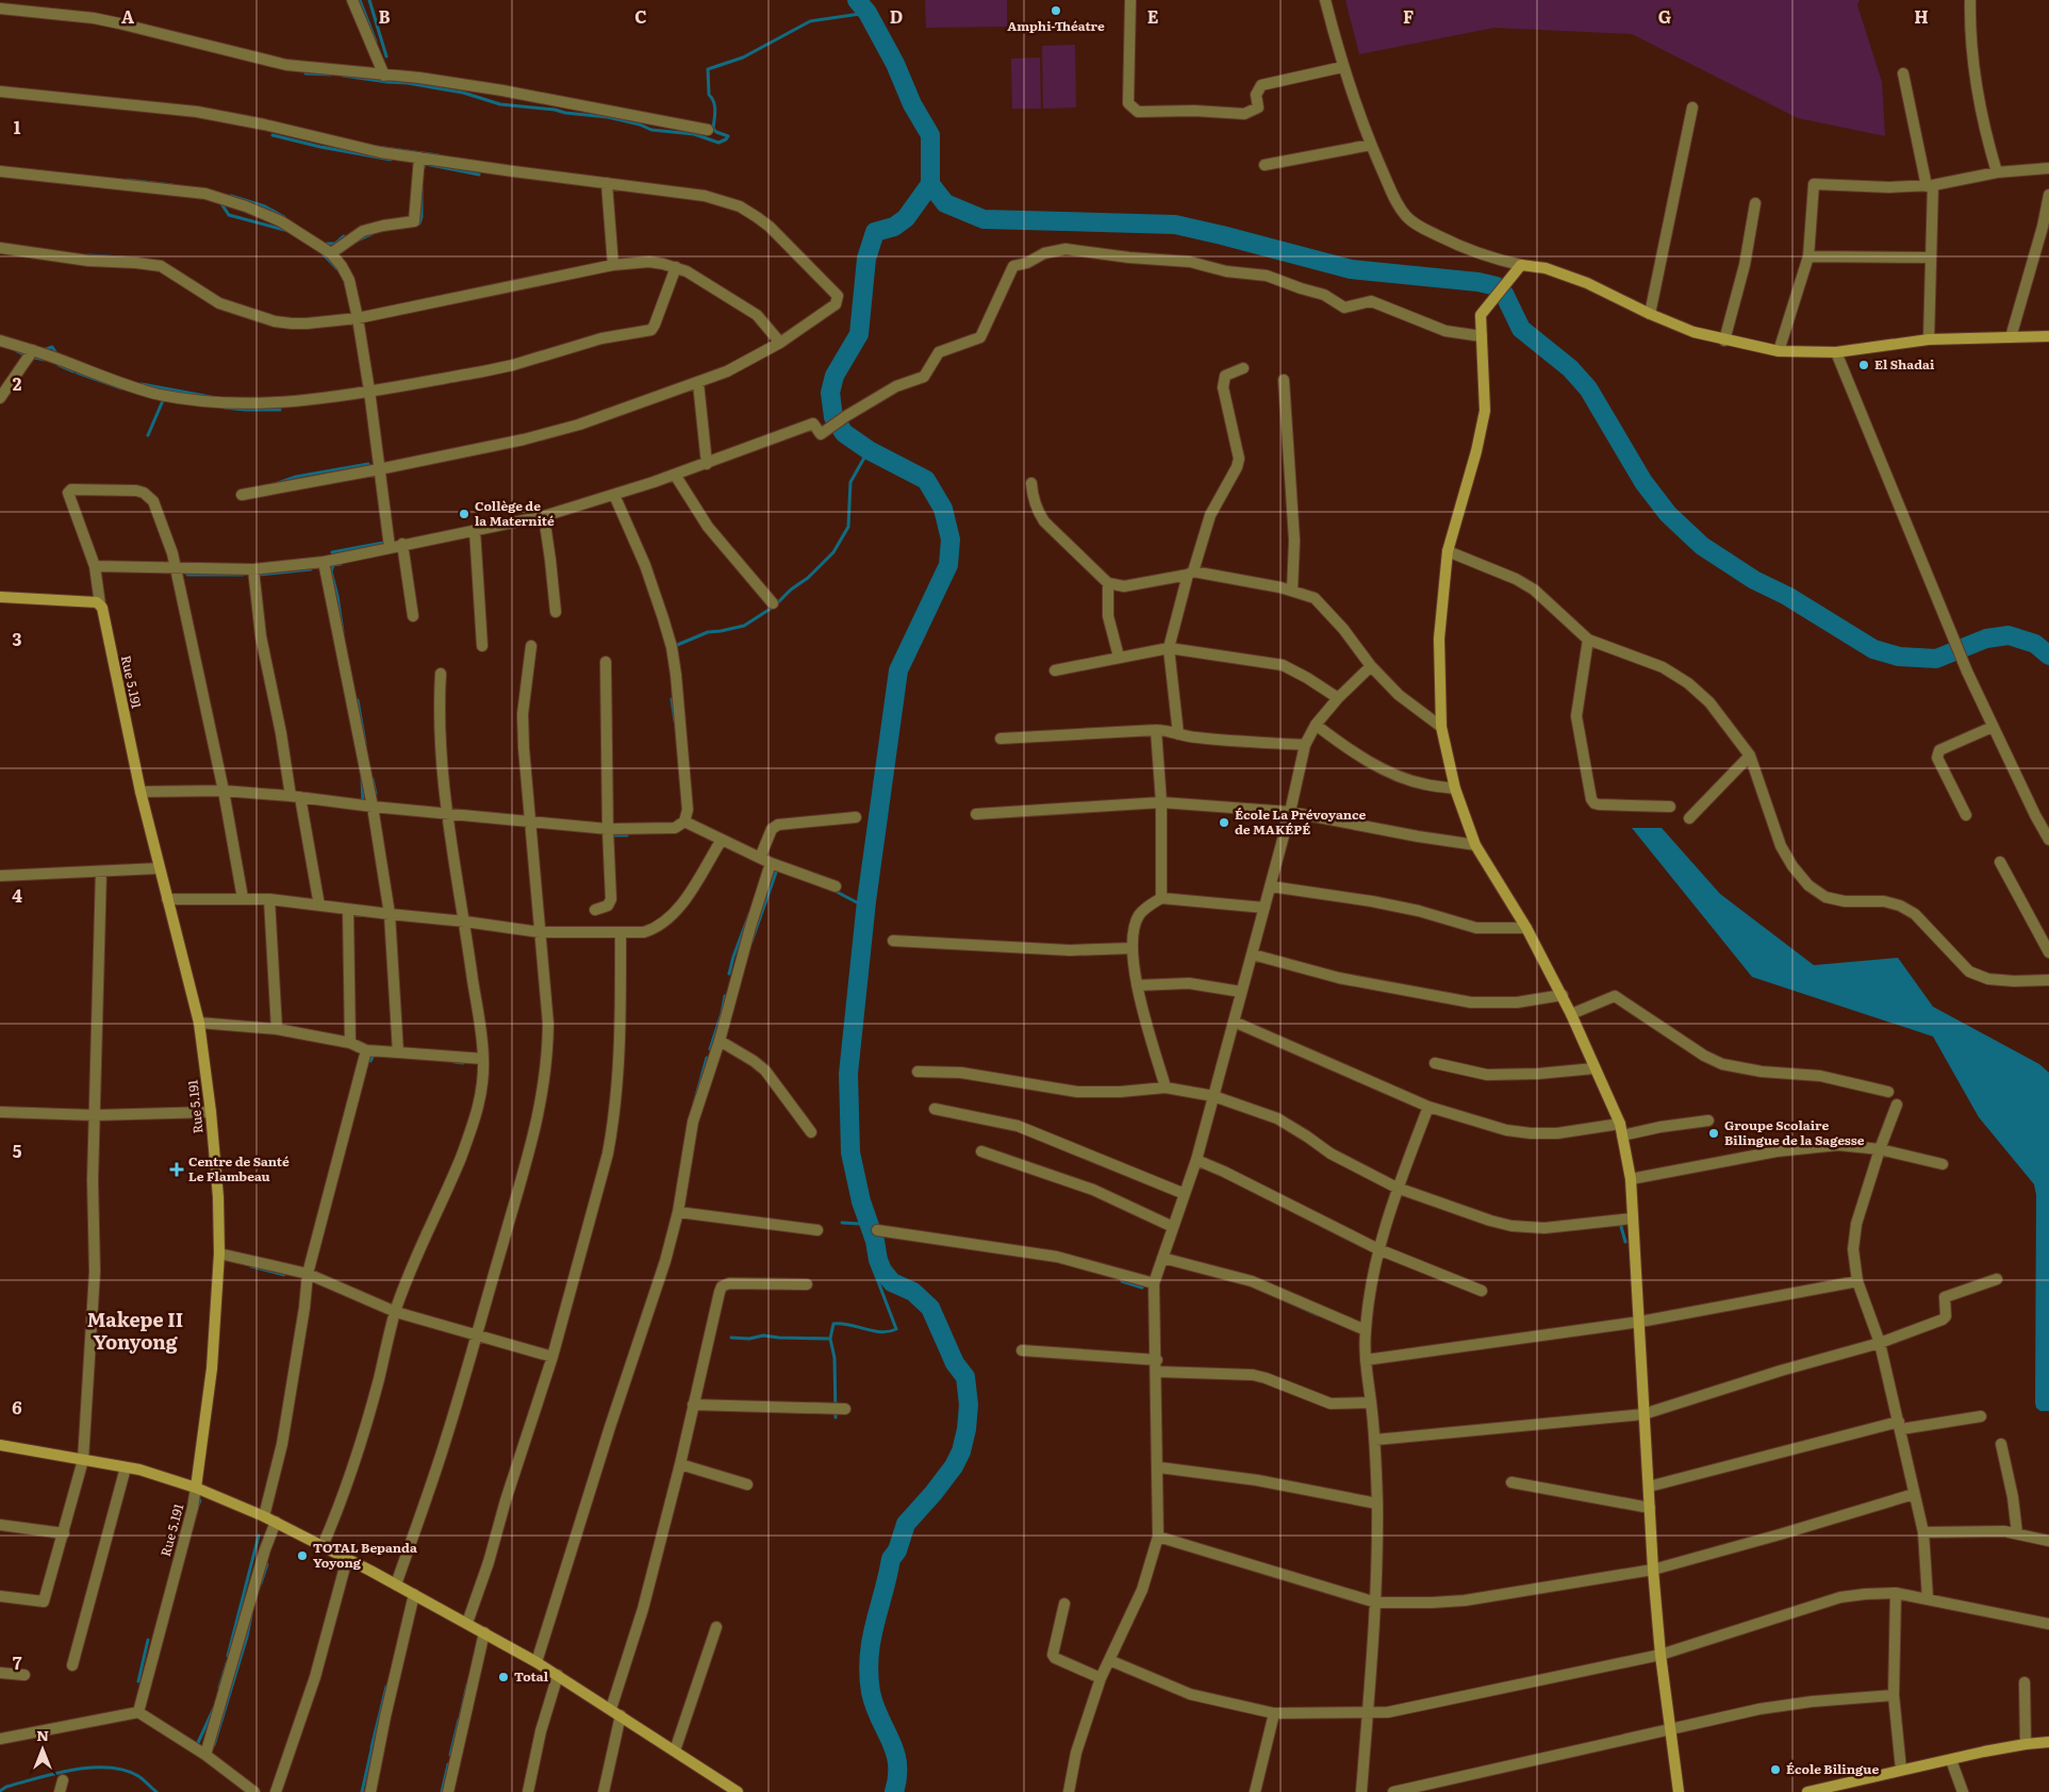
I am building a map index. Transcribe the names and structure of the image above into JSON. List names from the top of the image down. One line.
{"streets":{"street":["Rue 5.191"]},"districts":["Makepe II Yonyong"],"places":{"other":["Amphi-Théatre","El Shadai","Collège de la Maternité","École La Prévoyance de MAKÉPÉ","Groupe Scolaire Bilingue de la Sagesse","TOTAL Bepanda Yoyong","Total","École Bilingue"],"health":["Centre de Santé Le Flambeau"]},"north":"top","grid":{"columns":["A","B","C","D","E","F","G","H"],"rows":["1","2","3","4","5","6","7"]}}
